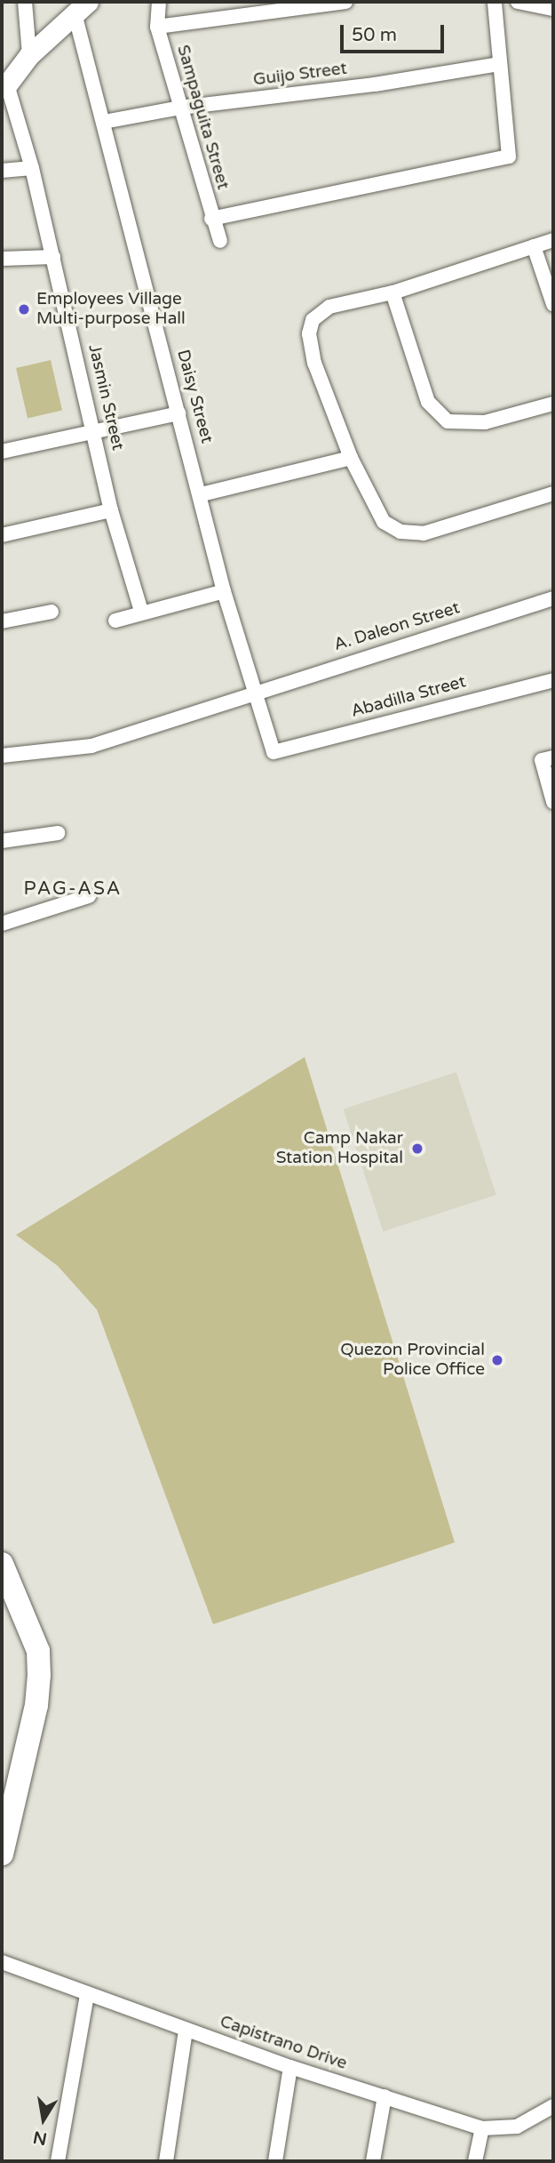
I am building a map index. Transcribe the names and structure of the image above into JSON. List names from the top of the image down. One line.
{"streets":{"street":["Guijo Street","Sampaguita Street","Daisy Street","Jasmin Street","A. Daleon Street","Abadilla Street","Capistrano Drive"]},"crossings":[["Guijo Street","Sampaguita Street"],["Guijo Street","Daisy Street"],["Daisy Street","A. Daleon Street"],["Daisy Street","Abadilla Street"]],"districts":["PAG-ASA"],"places":["Employees Village Multi-purpose Hall","Camp Nakar Station Hospital","Quezon Provincial Police Office"],"scale_bar":"50 m","north":"bottom"}
